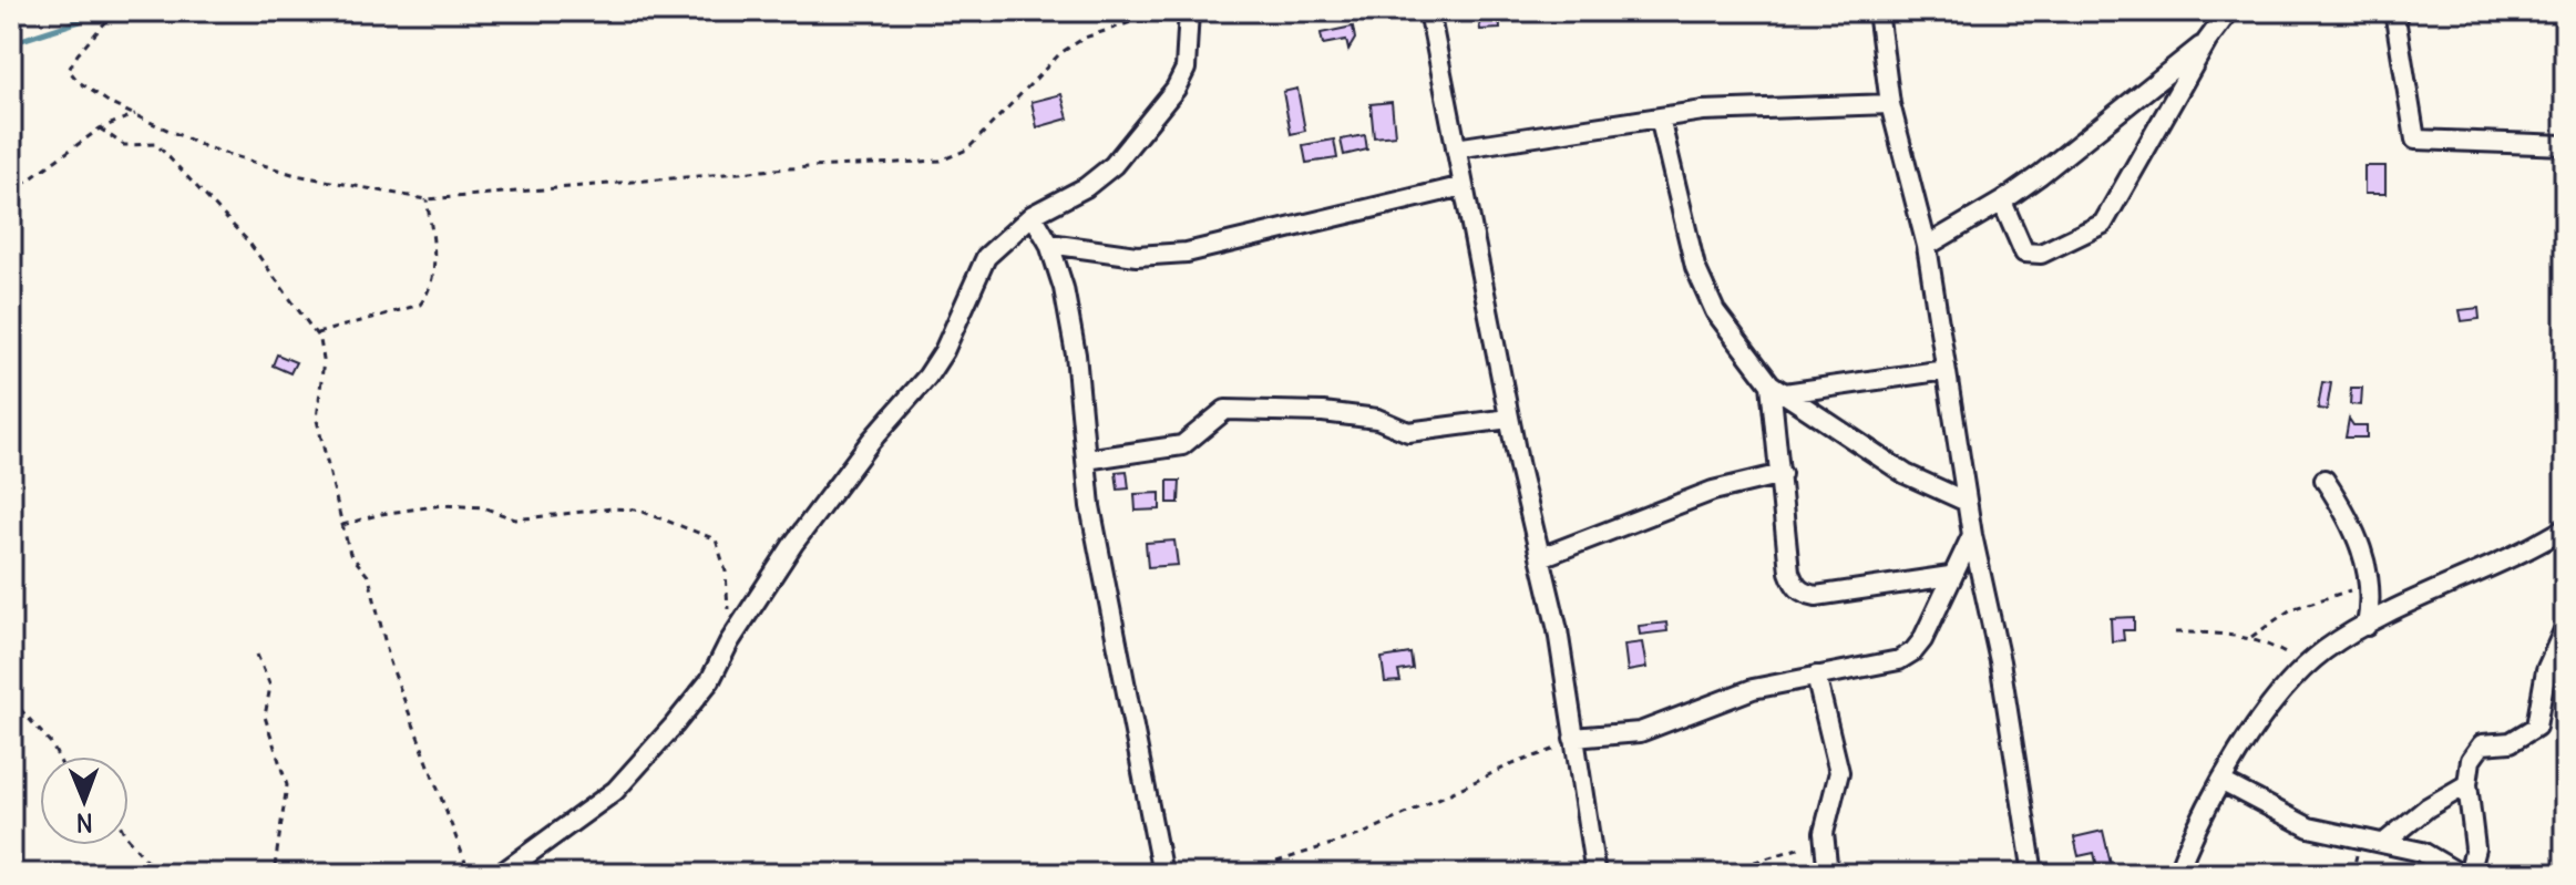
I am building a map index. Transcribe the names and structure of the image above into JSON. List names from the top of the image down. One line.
{"north":"bottom"}
